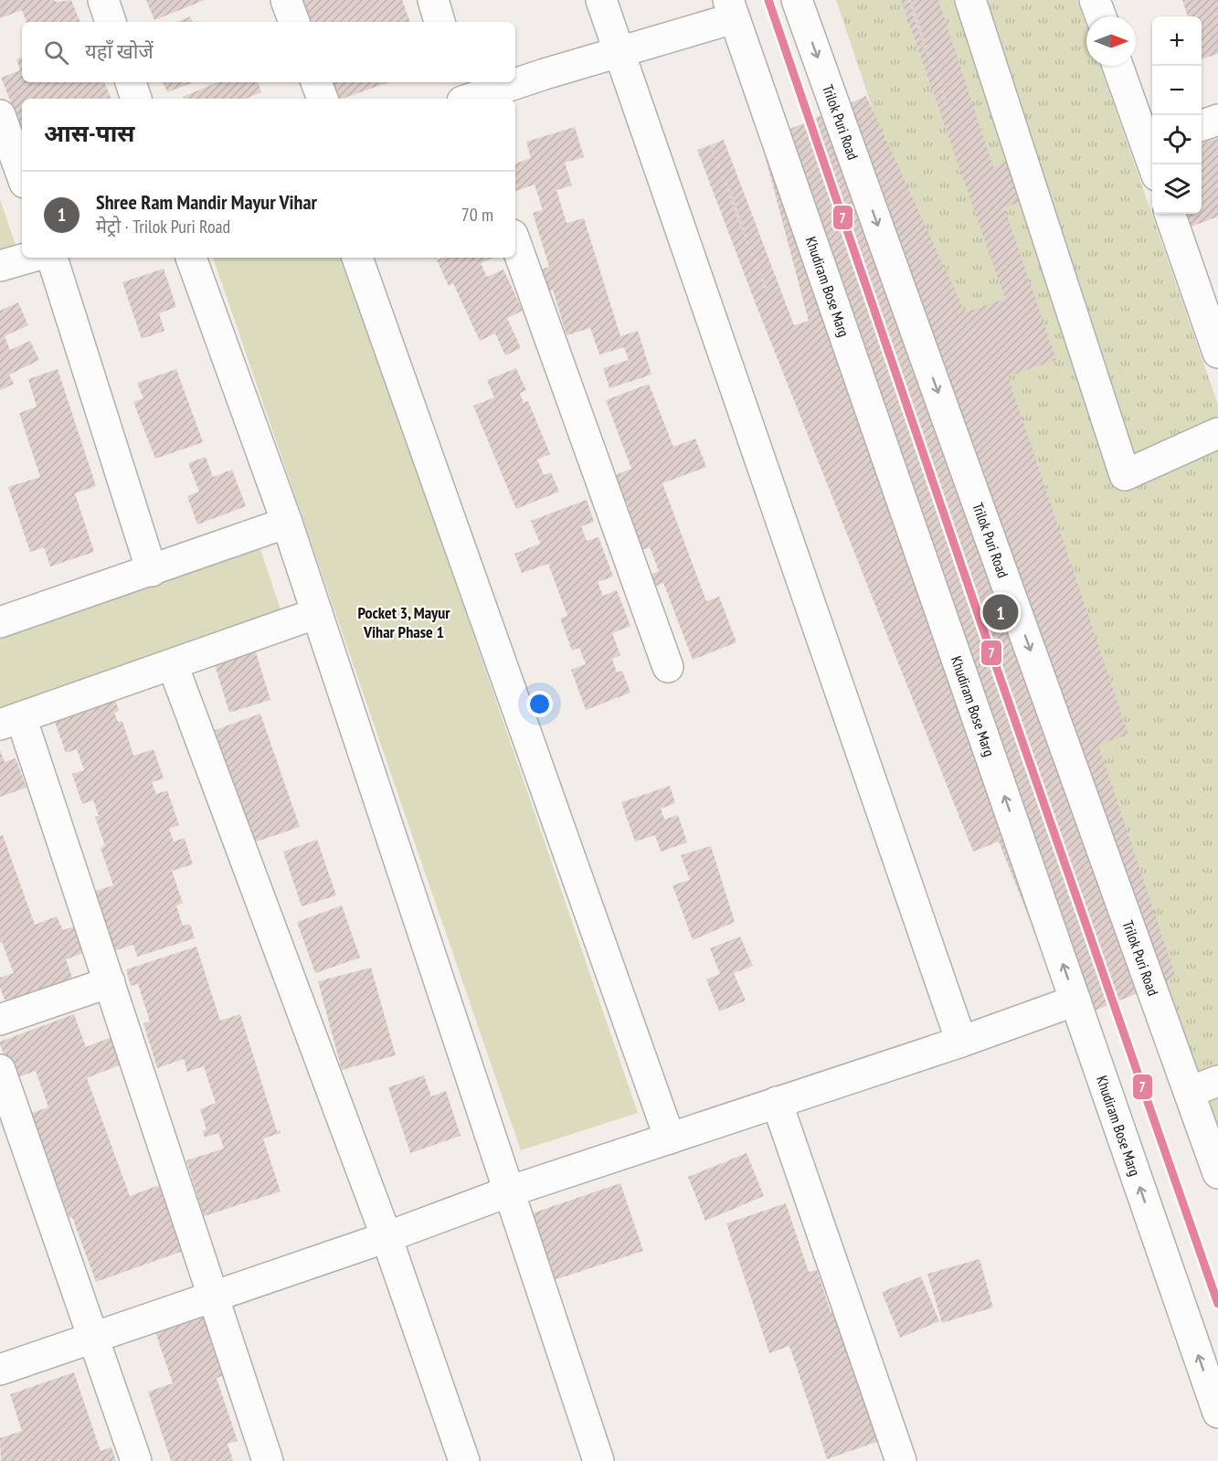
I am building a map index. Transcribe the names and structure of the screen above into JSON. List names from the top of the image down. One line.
{"streets":{"street":["Trilok Puri Road","Khudiram Bose Marg"]},"districts":["Pocket 3, Mayur Vihar Phase 1"],"lines":["transit line 7"],"north":"right","page":{"map_buttons":["+","−"],"search":"यहाँ खोजें","heading":"आस-पास","list":[{"mark":"1","name":"Shree Ram Mandir Mayur Vihar","note":"मेट्रो · Trilok Puri Road","value":"70 m"}],"pins":"1"}}
